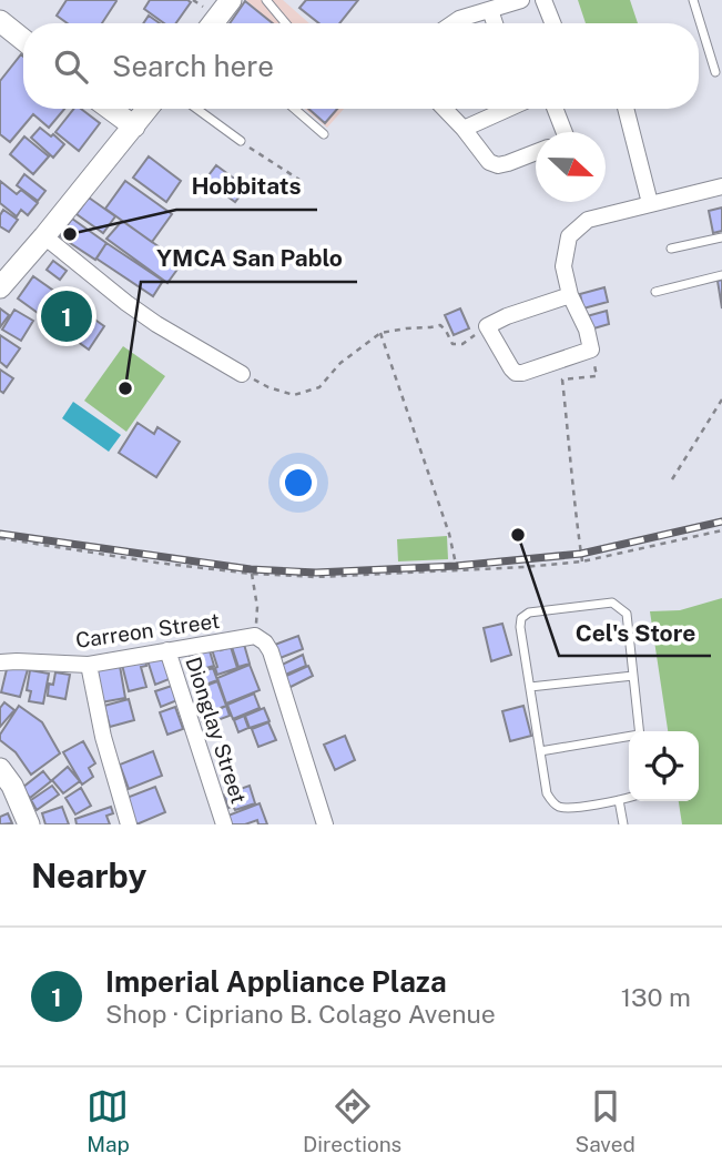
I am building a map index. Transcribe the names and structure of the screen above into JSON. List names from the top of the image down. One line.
{"streets":{"street":["Carreon Street","Dionglay Street"]},"crossings":[["Carreon Street","Dionglay Street"]],"places":["Hobbitats","YMCA San Pablo","Cel's Store"],"north":"right","page":{"search":"Search here","pins":"1","heading":"Nearby","list":[{"mark":"1","name":"Imperial Appliance Plaza","note":"Shop · Cipriano B. Colago Avenue","value":"130 m"}],"nav":["Map","Directions","Saved"]}}
